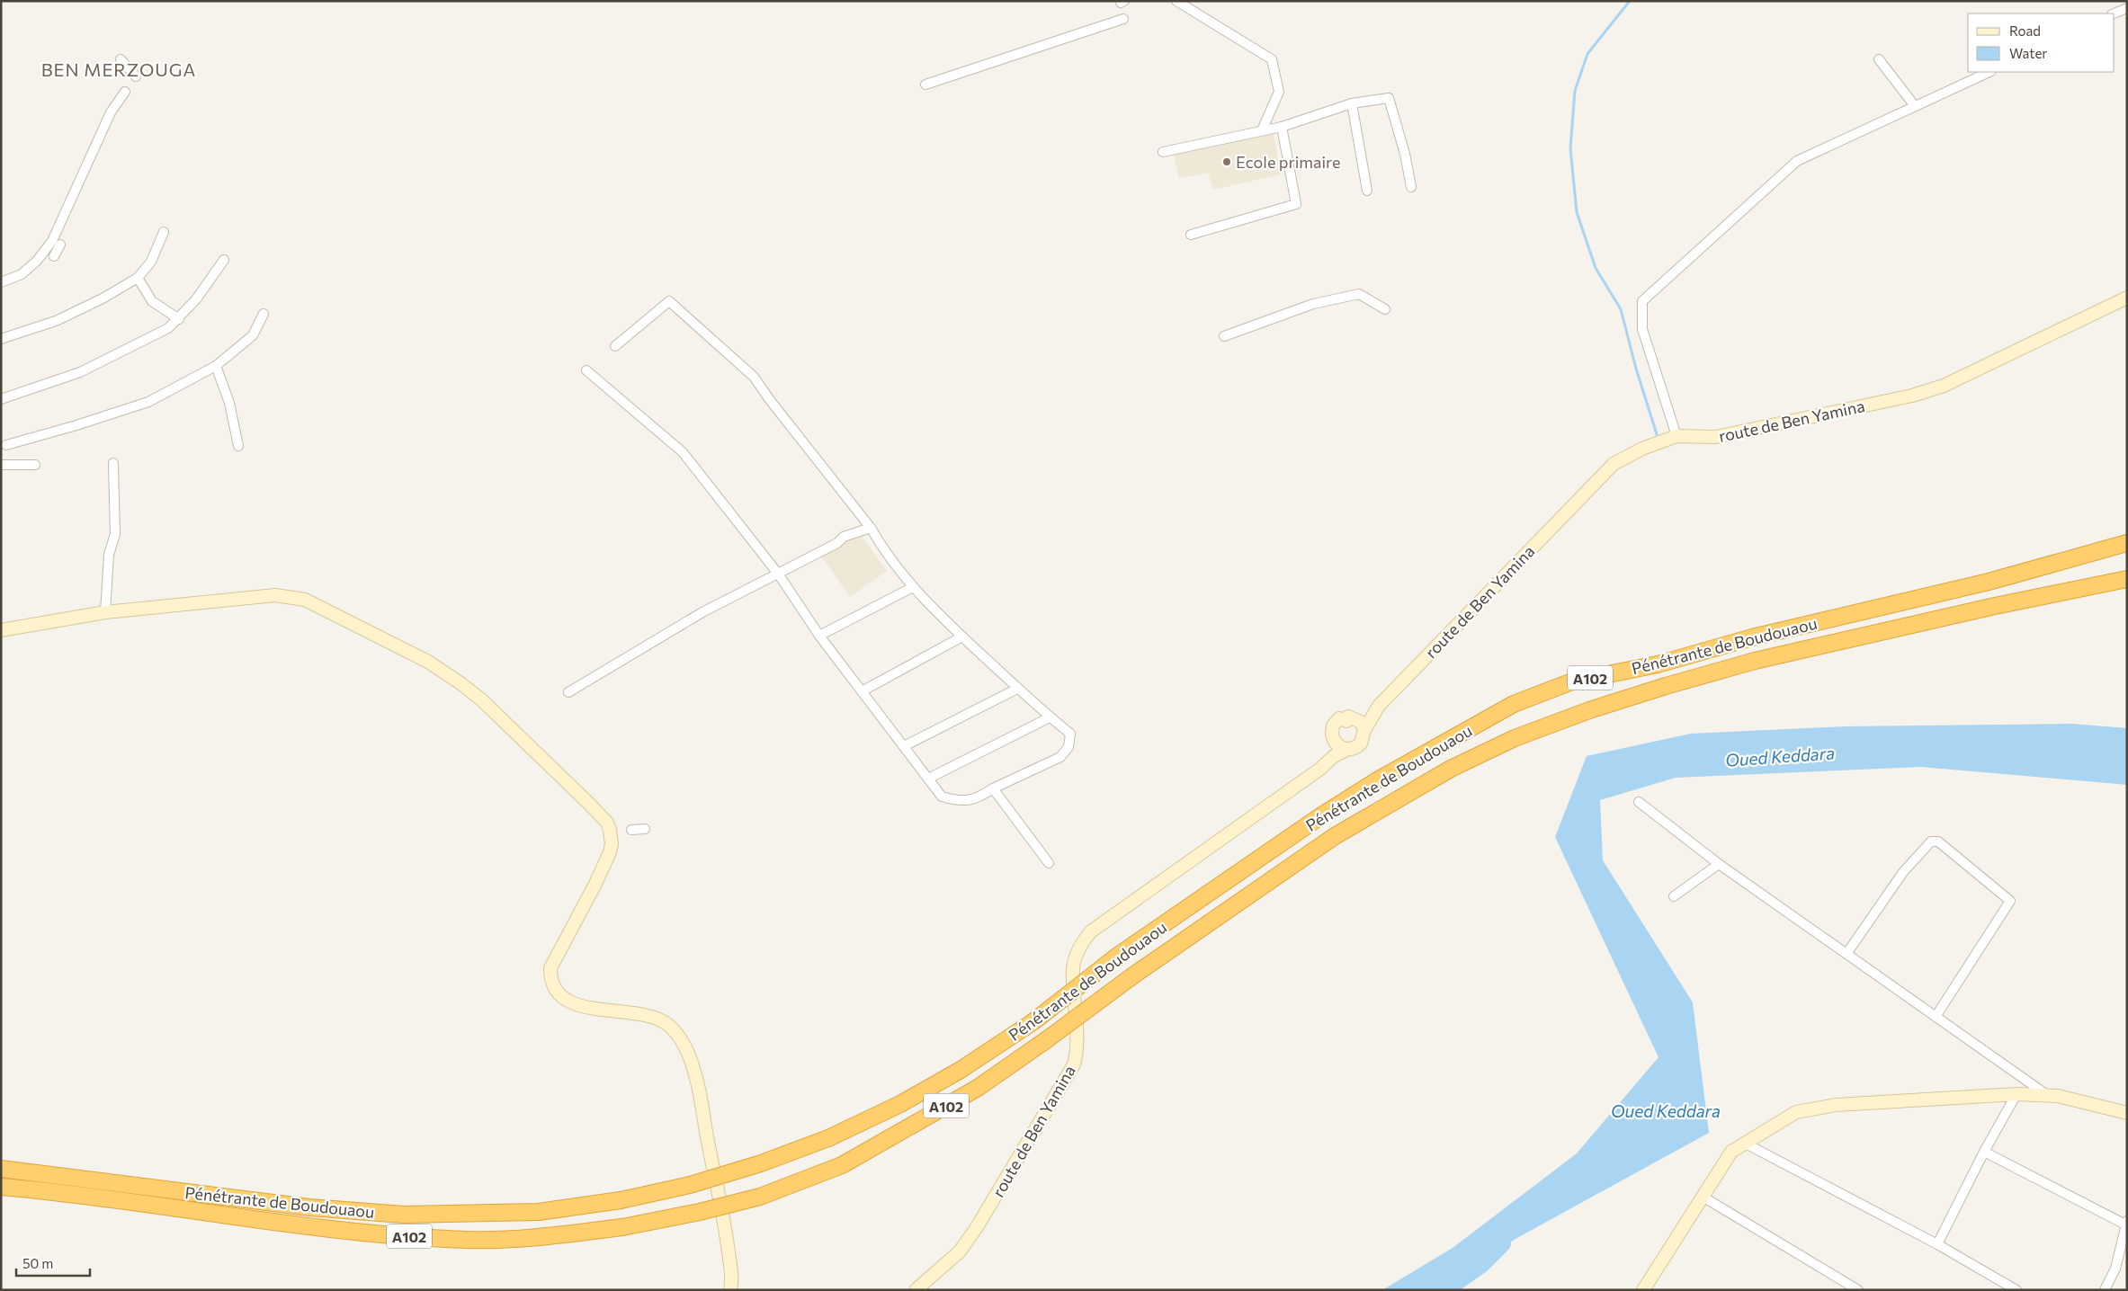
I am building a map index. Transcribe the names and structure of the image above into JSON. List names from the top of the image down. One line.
{"streets":{"highway":["Pénétrante de Boudouaou","A102"],"street":["route de Ben Yamina"]},"districts":["BEN MERZOUGA"],"water":["Oued Keddara"],"places":["Ecole primaire"],"legend":["Road","Water"],"scale_bar":"50 m"}
